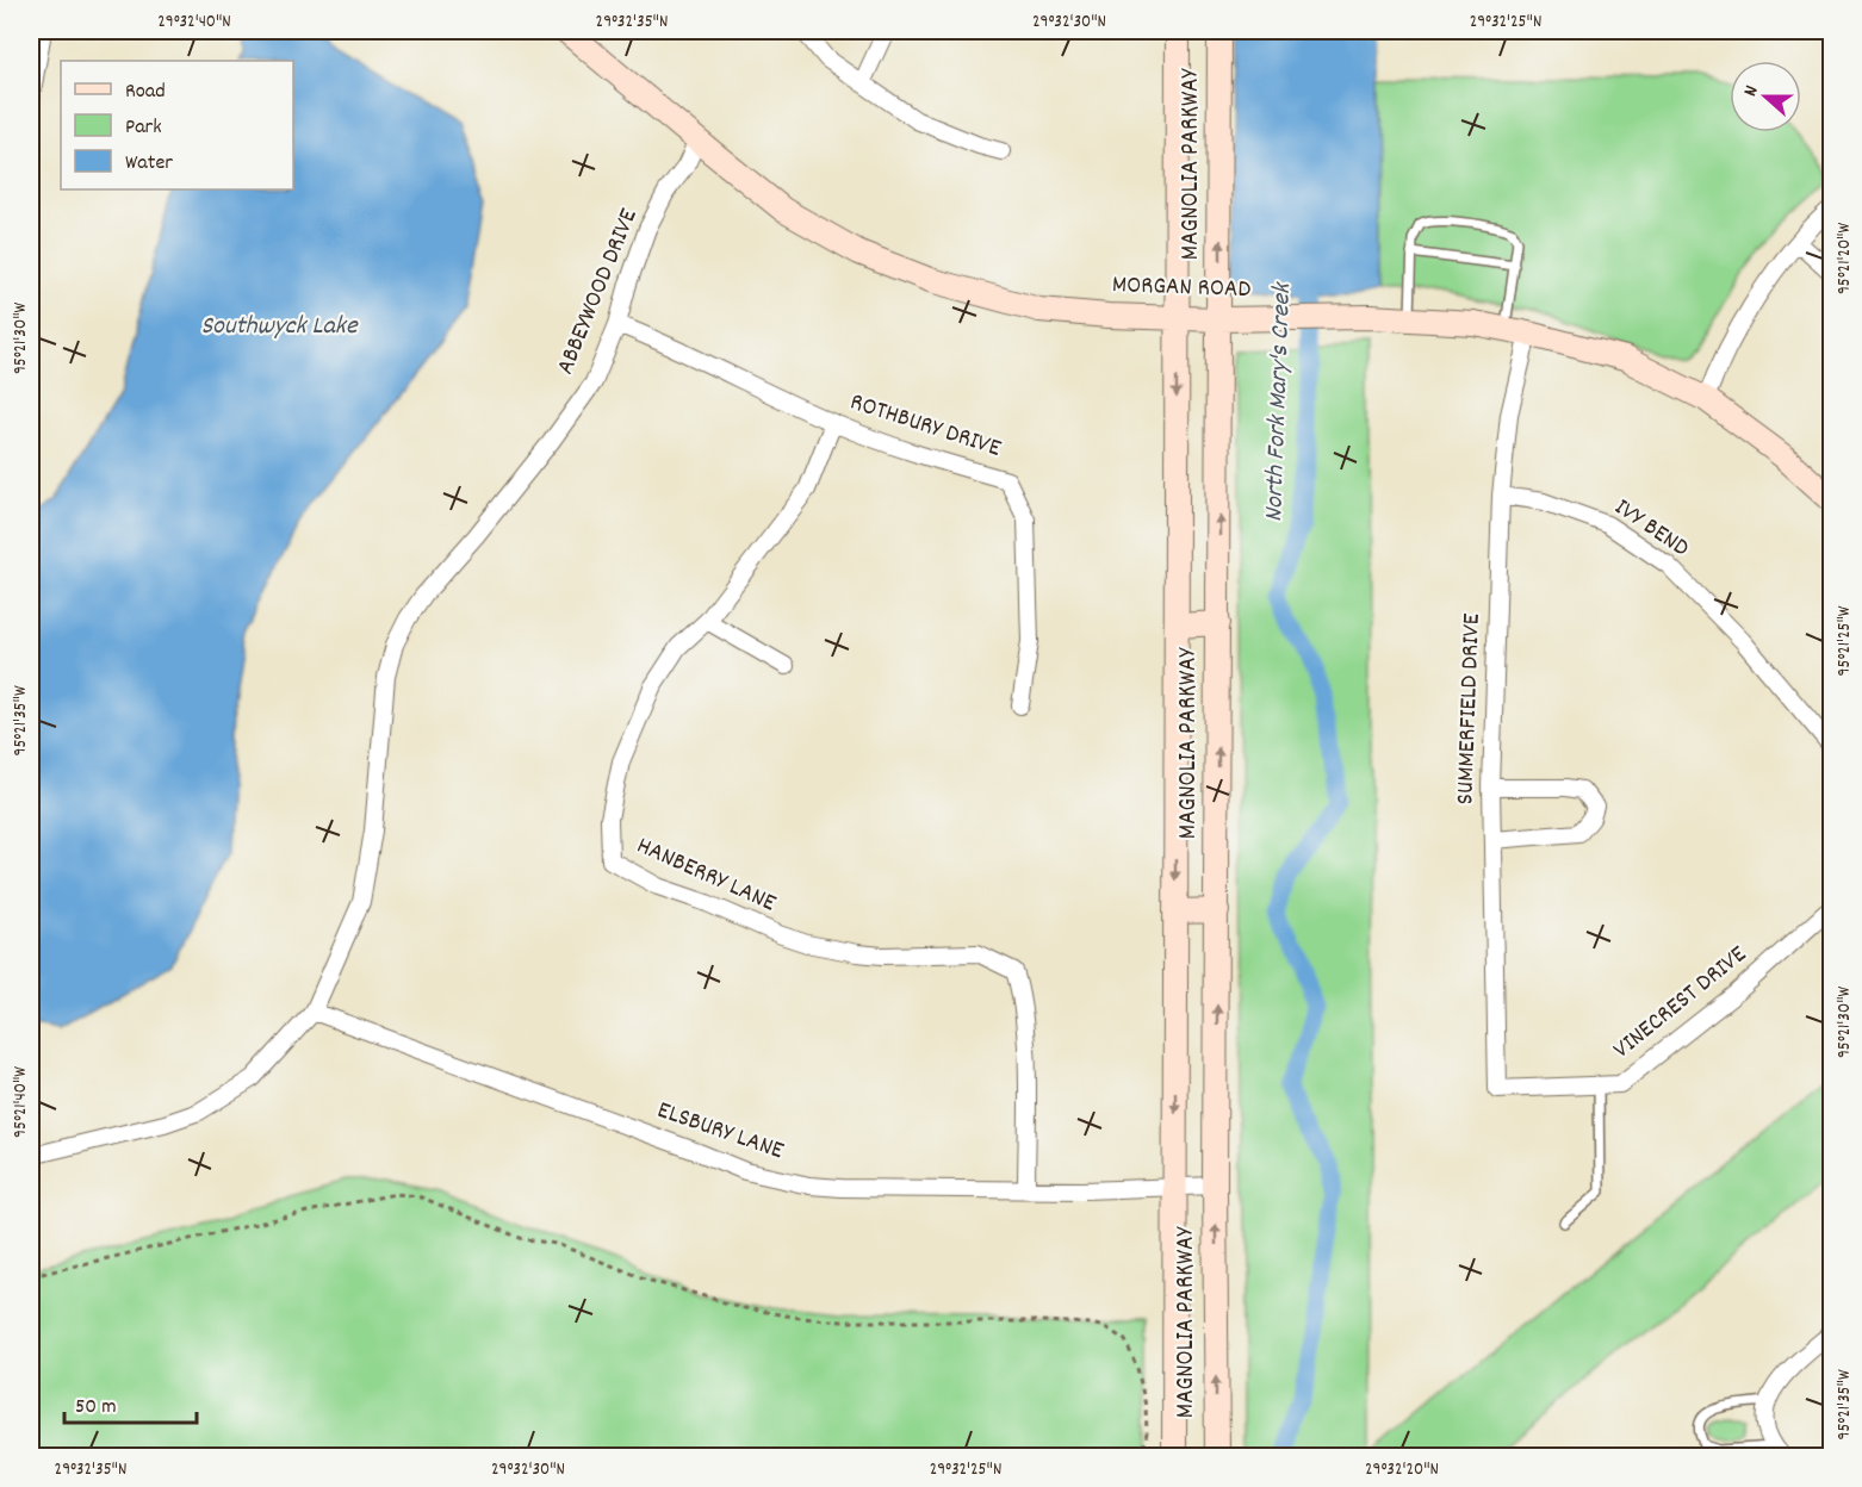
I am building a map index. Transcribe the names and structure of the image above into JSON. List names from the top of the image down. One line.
{"streets":{"main road":["MAGNOLIA PARKWAY","MORGAN ROAD"],"street":["ABBEYWOOD DRIVE","ROTHBURY DRIVE","IVY BEND","SUMMERFIELD DRIVE","HANBERRY LANE","VINECREST DRIVE","ELSBURY LANE"]},"crossings":[["MAGNOLIA PARKWAY","MORGAN ROAD"],["MAGNOLIA PARKWAY","ELSBURY LANE"],["MORGAN ROAD","ABBEYWOOD DRIVE"],["MORGAN ROAD","SUMMERFIELD DRIVE"],["ABBEYWOOD DRIVE","ROTHBURY DRIVE"],["ABBEYWOOD DRIVE","ELSBURY LANE"],["ROTHBURY DRIVE","HANBERRY LANE"],["IVY BEND","SUMMERFIELD DRIVE"],["SUMMERFIELD DRIVE","VINECREST DRIVE"],["HANBERRY LANE","ELSBURY LANE"]],"water":["Southwyck Lake","North Fork Mary's Creek"],"legend":["Road","Park","Water"],"scale_bar":"50 m","north":"left","coordinates":["29°32'40\"N","29°32'35\"N","29°32'30\"N","29°32'25\"N","95°21'20\"W","95°21'30\"W","95°21'25\"W","95°21'35\"W","95°21'40\"W","29°32'20\"N"]}
